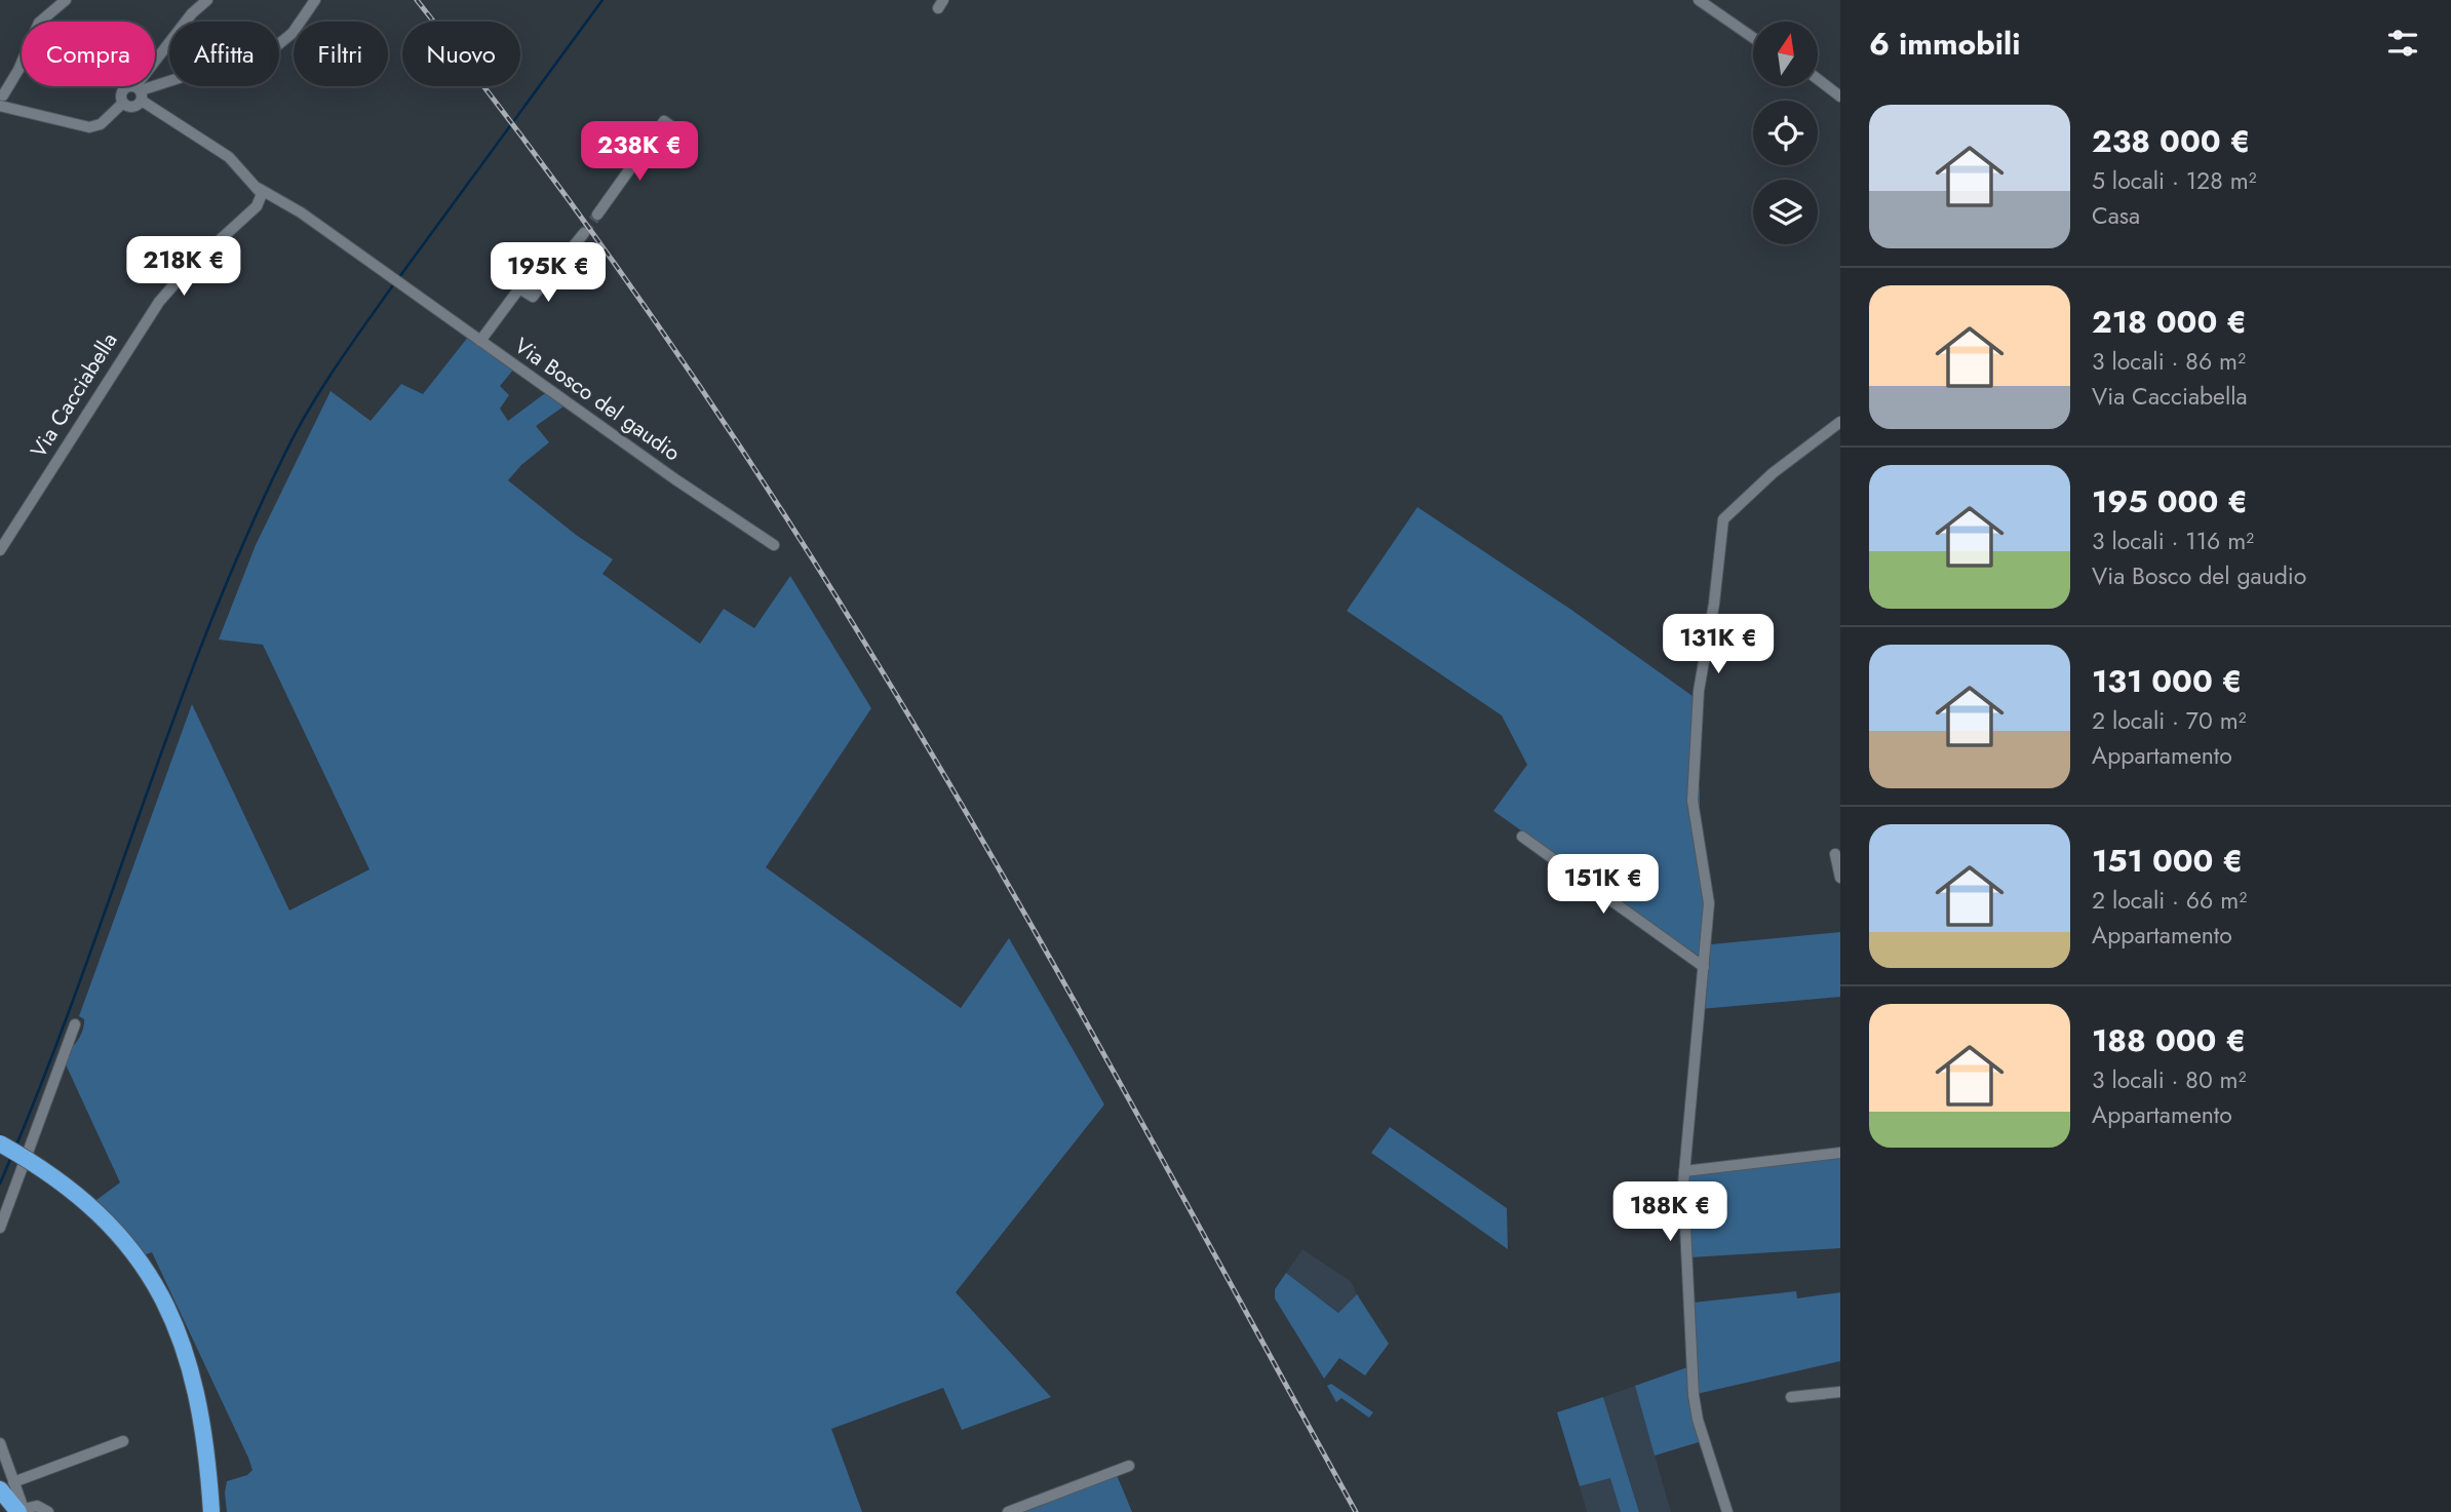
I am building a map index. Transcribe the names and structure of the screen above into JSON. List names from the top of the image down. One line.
{"streets":{"street":["Via Cacciabella","Via Bosco del gaudio"]},"crossings":[["Via Cacciabella","Via Bosco del gaudio"]],"north":"top","page":{"heading":"6 immobili","chip":["Compra","Affitta","Filtri","Nuovo"],"list":[{"name":"238 000 €","note":"5 locali · 128 m² · Casa"},{"name":"218 000 €","note":"3 locali · 86 m² · Via Cacciabella"},{"name":"195 000 €","note":"3 locali · 116 m² · Via Bosco del gaudio"},{"name":"131 000 €","note":"2 locali · 70 m² · Appartamento"},{"name":"151 000 €","note":"2 locali · 66 m² · Appartamento"},{"name":"188 000 €","note":"3 locali · 80 m² · Appartamento"}],"price":["238K €","218K €","195K €","131K €","151K €","188K €"]}}
